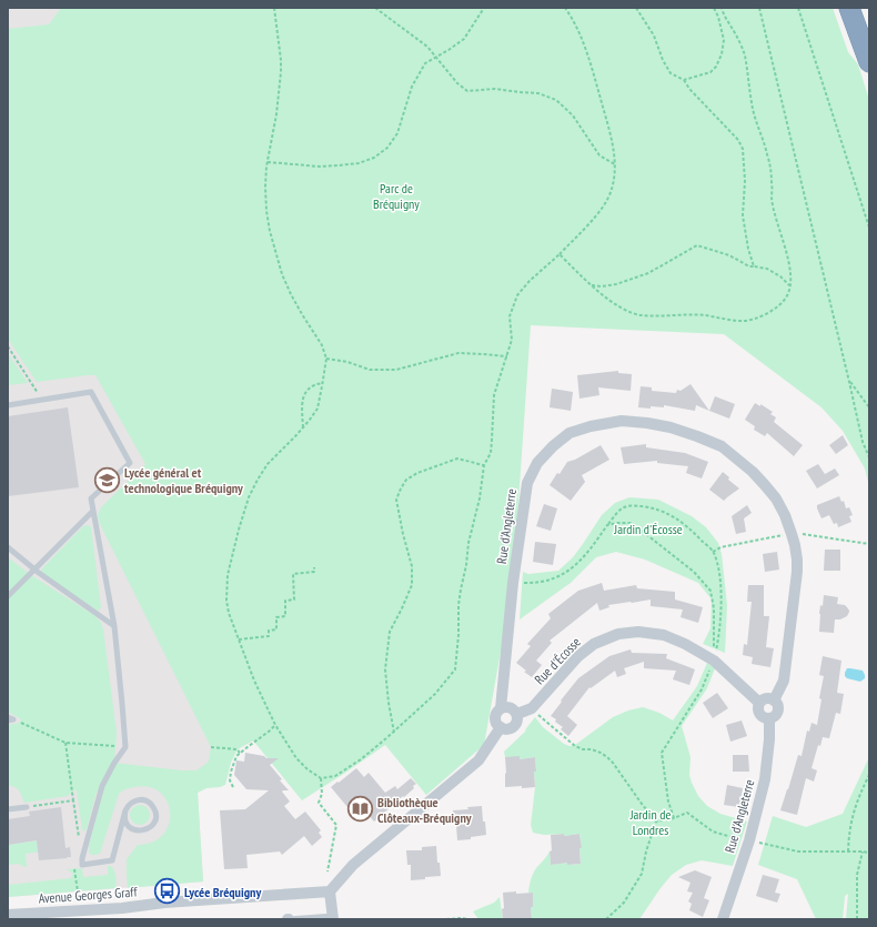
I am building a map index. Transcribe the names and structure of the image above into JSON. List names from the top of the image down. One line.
{"streets":{"street":["Rue d'Angleterre","Rue d'Écosse","Avenue Georges Graff"]},"crossings":[["Rue d'Angleterre","Rue d'Écosse"]],"parks":["Parc de Bréquigny","Jardin d'Écosse","Jardin de Londres"],"places":{"school or university":["Lycée général et technologique Bréquigny"],"library":["Bibliothèque Clôteaux-Bréquigny"],"bus stop":["Lycée Bréquigny"]}}
